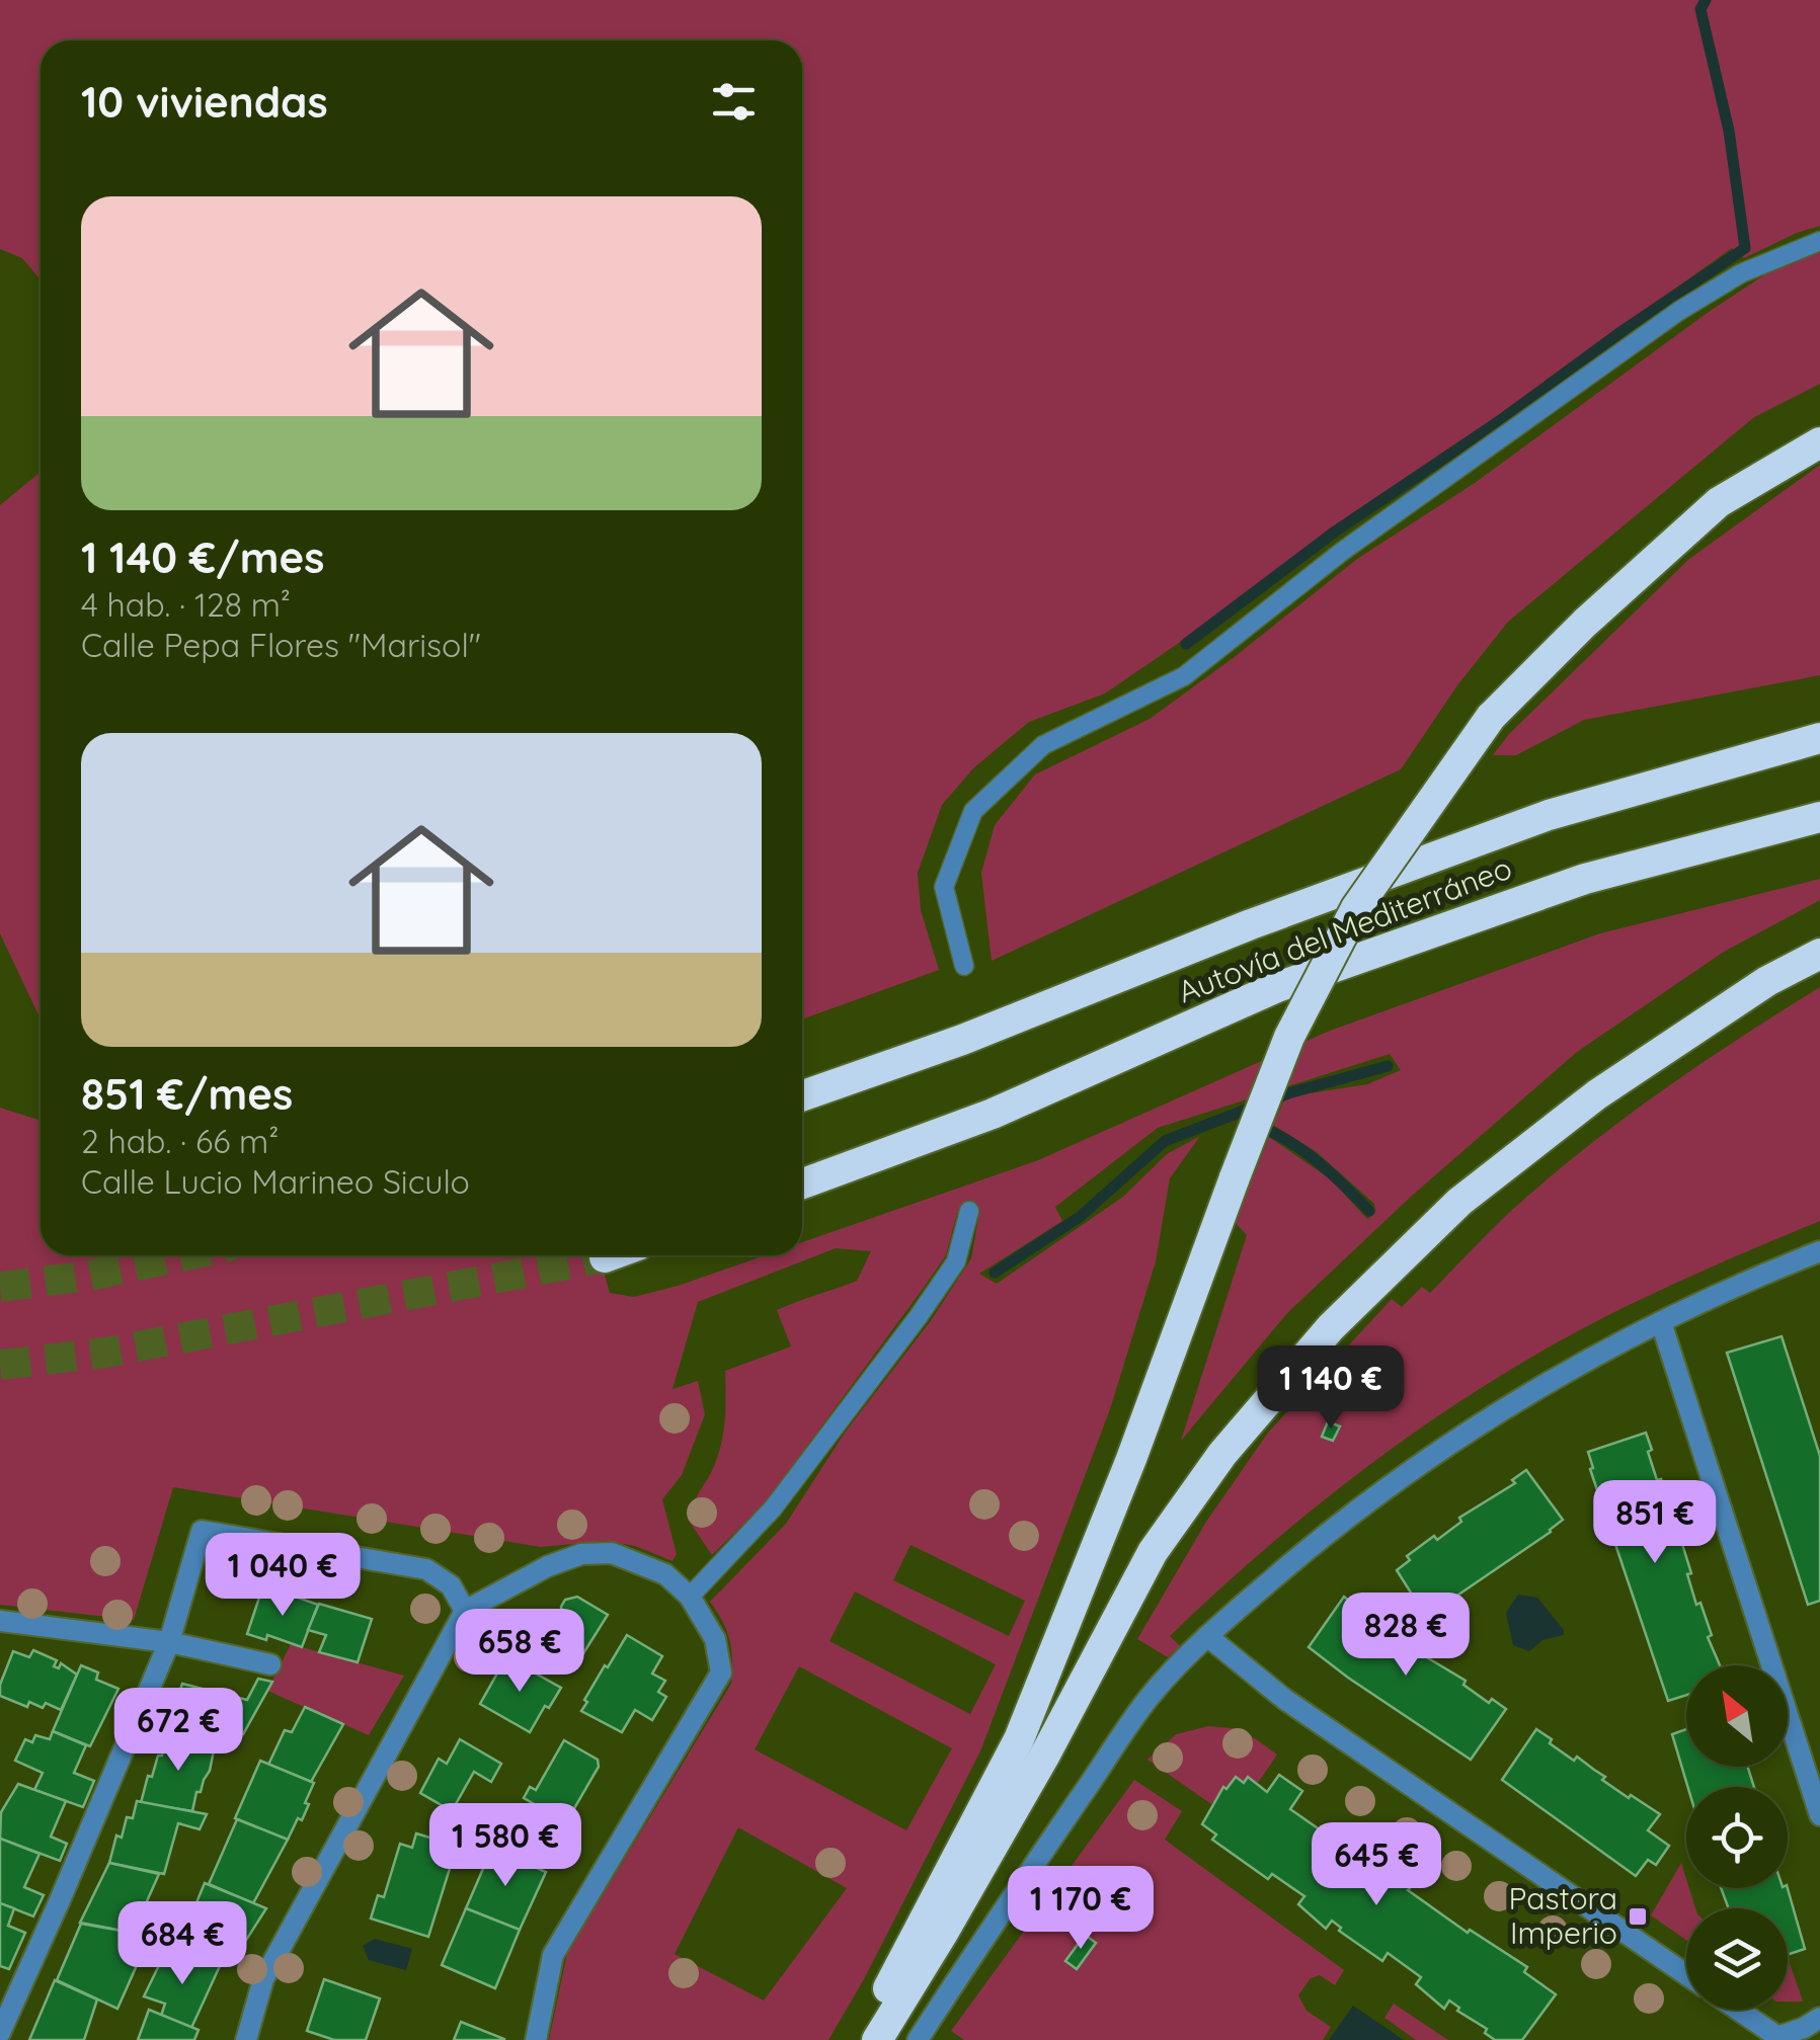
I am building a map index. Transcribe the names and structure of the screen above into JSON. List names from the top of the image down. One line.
{"streets":{"highway":["Autovía del Mediterráneo"]},"places":{"transit":["Pastora Imperio"]},"north":"top left","page":{"heading":"10 viviendas","list":[{"name":"1 140 €/mes","note":"4 hab. · 128 m² · Calle Pepa Flores \"Marisol\""},{"name":"851 €/mes","note":"2 hab. · 66 m² · Calle Lucio Marineo Siculo"}],"price":["1 140 €","851 €","1 040 €","828 €","658 €","672 €","1 580 €","645 €","1 170 €","684 €"]}}
